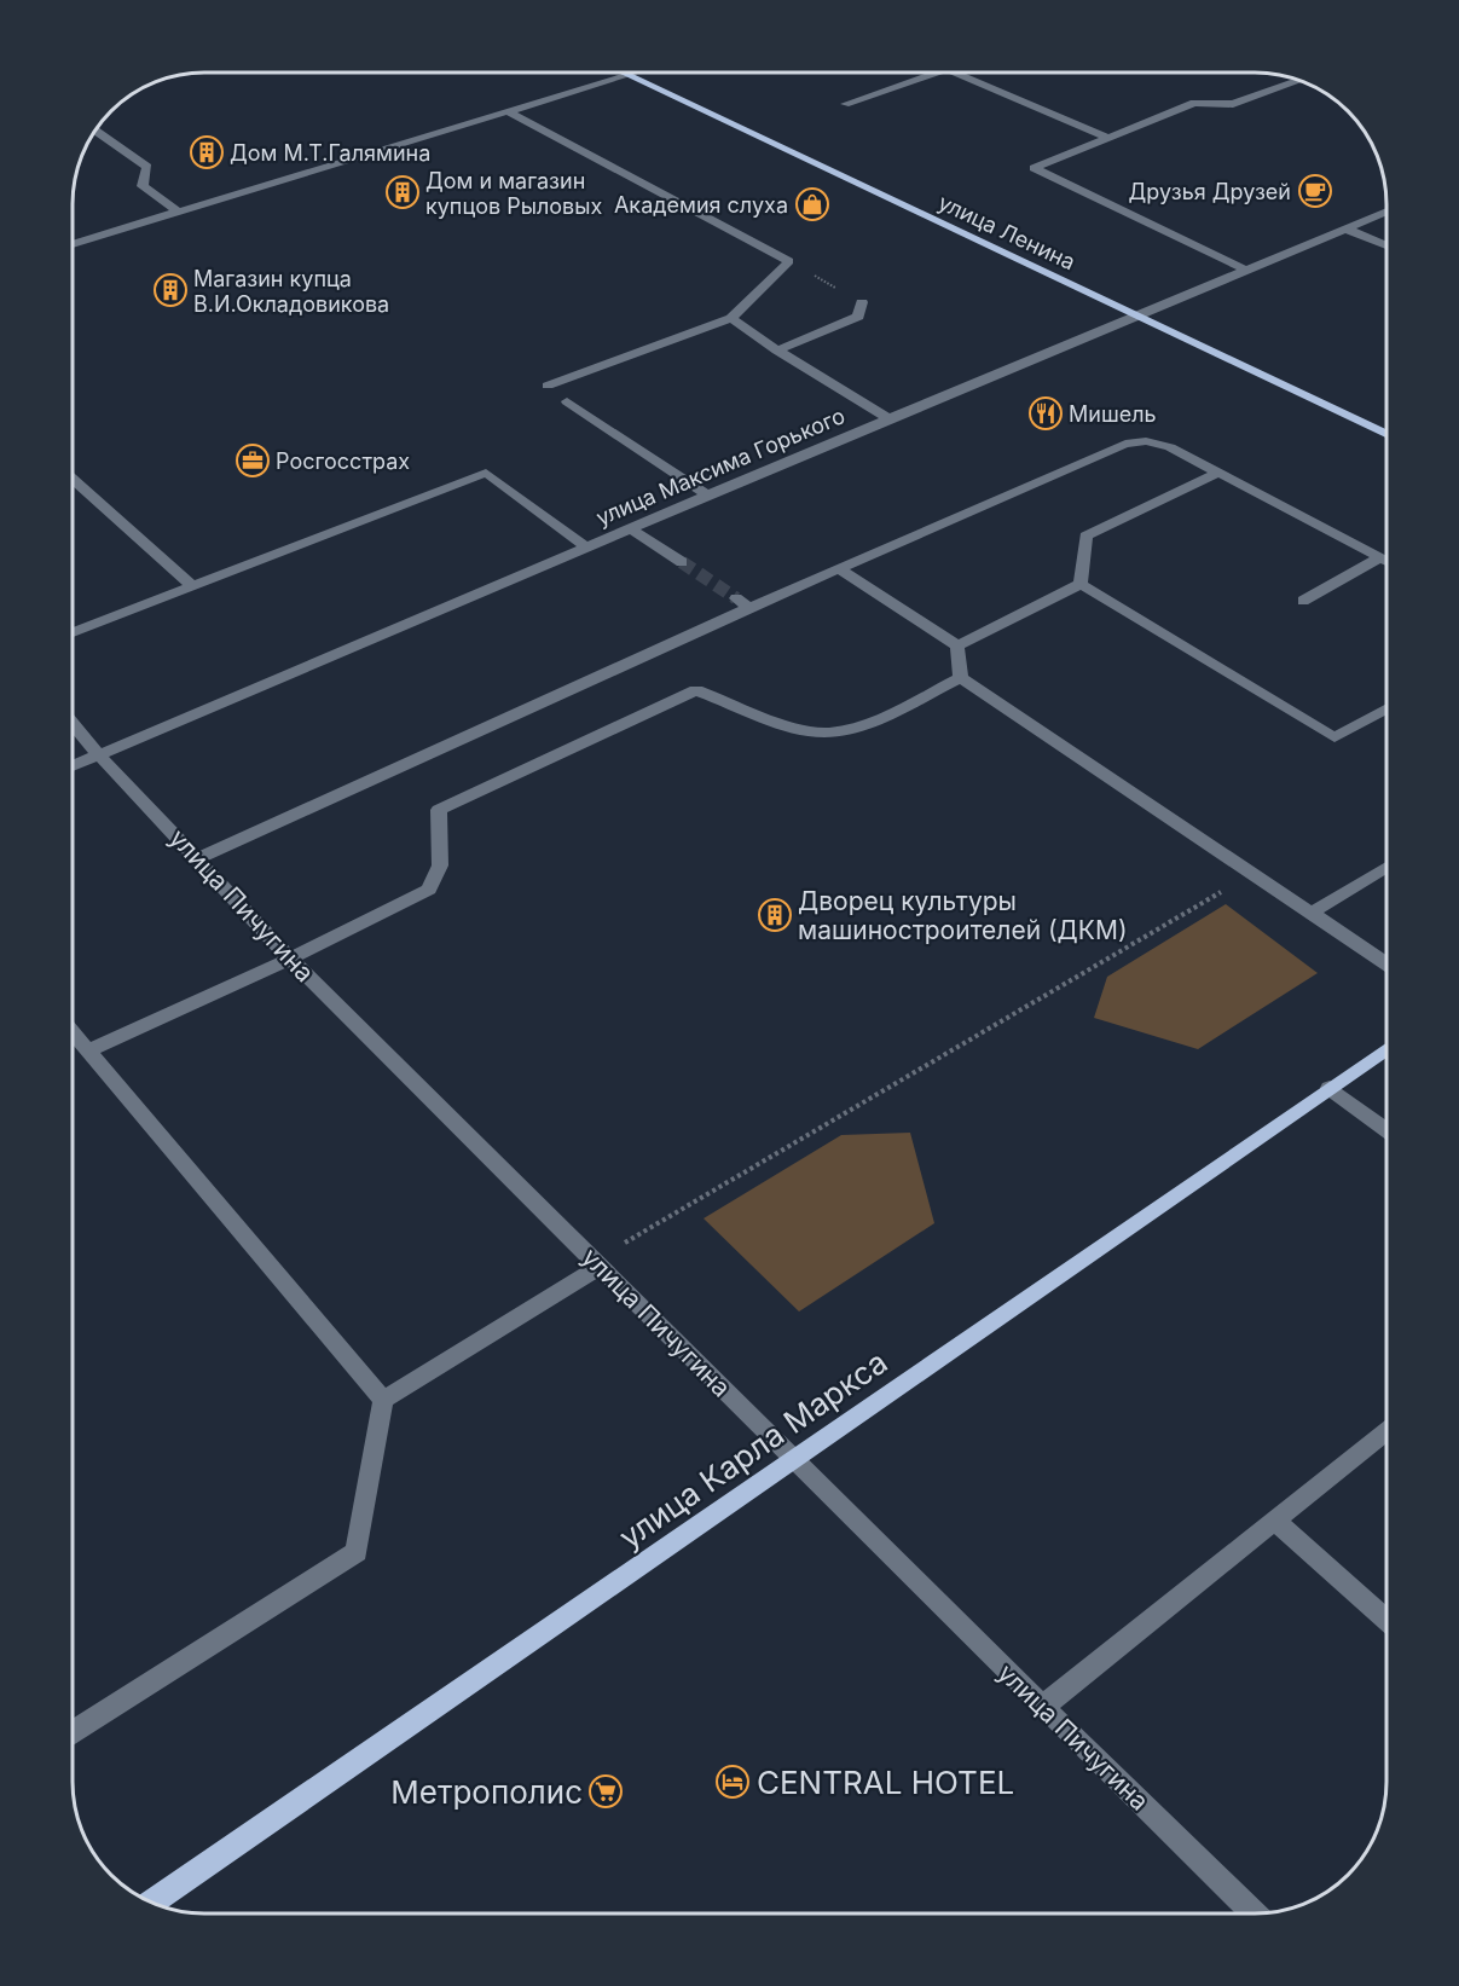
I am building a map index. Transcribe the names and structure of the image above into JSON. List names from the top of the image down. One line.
{"streets":{"main road":["улица Ленина","улица Карла Маркса"],"street":["улица Максима Горького","улица Пичугина"]},"crossings":[["улица Ленина","улица Максима Горького"],["улица Максима Горького","улица Пичугина"],["улица Пичугина","улица Карла Маркса"]],"places":{"building":["Дом М.Т.Галямина","Дом и магазин купцов Рыловых","Магазин купца В.И.Окладовикова","Дворец культуры машиностроителей (ДКМ)"],"cafe":["Друзья Друзей"],"shop":["Академия слуха"],"restaurant":["Мишель"],"office":["Росгосстрах"],"hotel":["СENTRAL HOTEL"],"supermarket":["Метрополис"]}}
